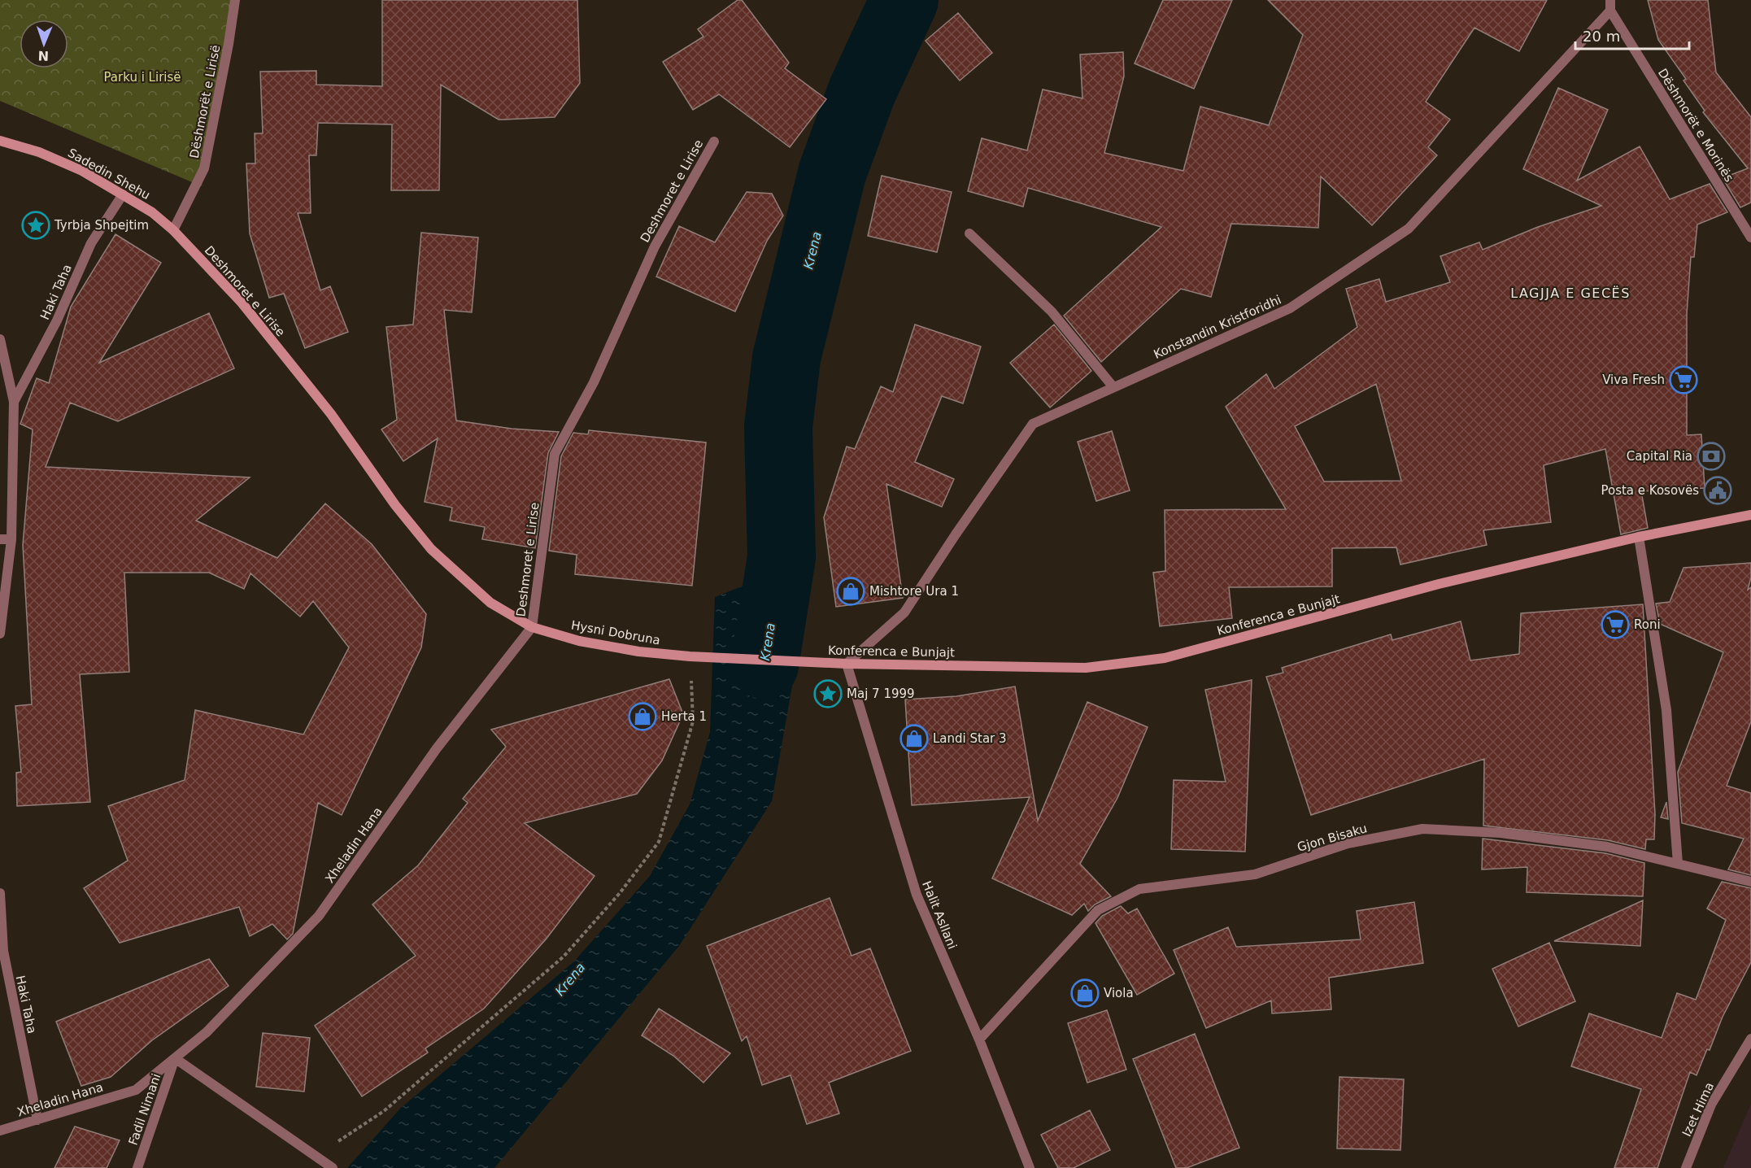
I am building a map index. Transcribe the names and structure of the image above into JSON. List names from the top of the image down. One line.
{"streets":{"street":["Dëshmorët e Lirisë","Dëshmorët e Morinës","Sadedin Shehu","Deshmoret e Lirise","Haki Taha","Konstandin Kristforidhi","Konferenca e Bunjajt","Hysni Dobruna","Gjon Bisaku","Xheladin Hana","Halit Asllani","Fadil Nimani","Izet Hima"]},"crossings":[["Dëshmorët e Lirisë","Sadedin Shehu"],["Dëshmorët e Lirisë","Deshmoret e Lirise"],["Dëshmorët e Morinës","Konstandin Kristforidhi"],["Sadedin Shehu","Deshmoret e Lirise"],["Sadedin Shehu","Haki Taha"],["Deshmoret e Lirise","Hysni Dobruna"],["Deshmoret e Lirise","Xheladin Hana"],["Haki Taha","Xheladin Hana"],["Konstandin Kristforidhi","Konferenca e Bunjajt"],["Konstandin Kristforidhi","Halit Asllani"],["Konferenca e Bunjajt","Hysni Dobruna"],["Konferenca e Bunjajt","Halit Asllani"],["Hysni Dobruna","Xheladin Hana"],["Gjon Bisaku","Halit Asllani"],["Xheladin Hana","Fadil Nimani"]],"districts":["LAGJJA E GECËS"],"water":["Krena"],"parks":["Parku i Lirisë"],"places":{"place":["Tyrbja Shpejtim","Maj 7 1999"],"supermarket":["Viva Fresh","Roni"],"bank":["Capital Ria"],"public building":["Posta e Kosovës"],"shop":["Mishtore Ura 1","Herta 1","Landi Star 3","Viola"]},"scale_bar":"20 m","north":"bottom"}
